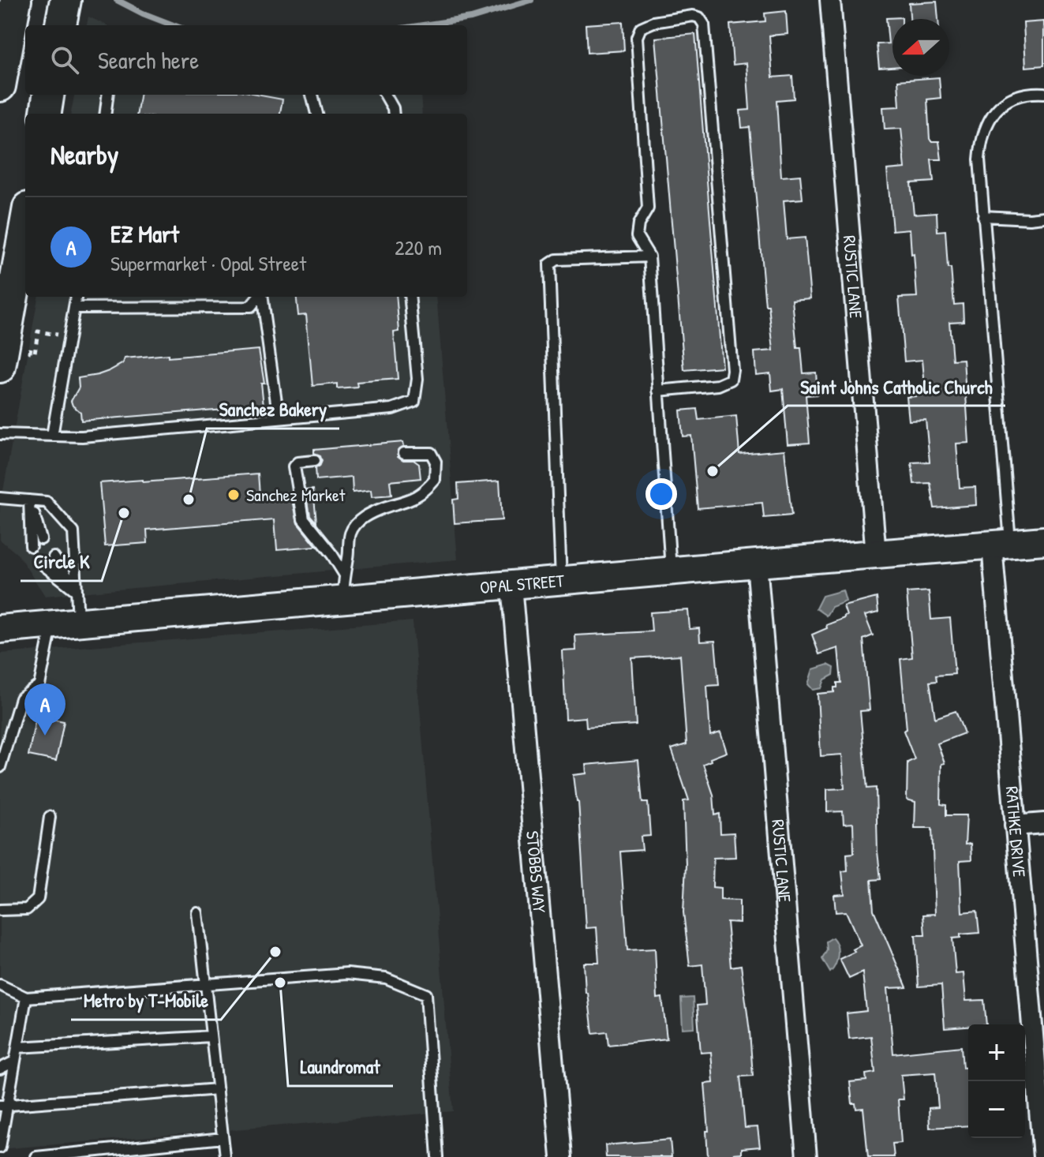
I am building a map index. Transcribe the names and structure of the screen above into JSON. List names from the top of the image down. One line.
{"streets":{"street":["RUSTIC LANE","OPAL STREET","RATHKE DRIVE","STOBBS WAY"]},"crossings":[["RUSTIC LANE","OPAL STREET"],["OPAL STREET","RATHKE DRIVE"],["OPAL STREET","STOBBS WAY"]],"places":["Saint Johns Catholic Church","Sanchez Market","Sanchez Bakery","Circle K","Metro by T-Mobile","Laundromat"],"north":"left","page":{"search":"Search here","heading":"Nearby","list":[{"mark":"A","name":"EZ Mart","note":"Supermarket · Opal Street","value":"220 m"}],"pins":"A","map_buttons":["+","−"]}}
